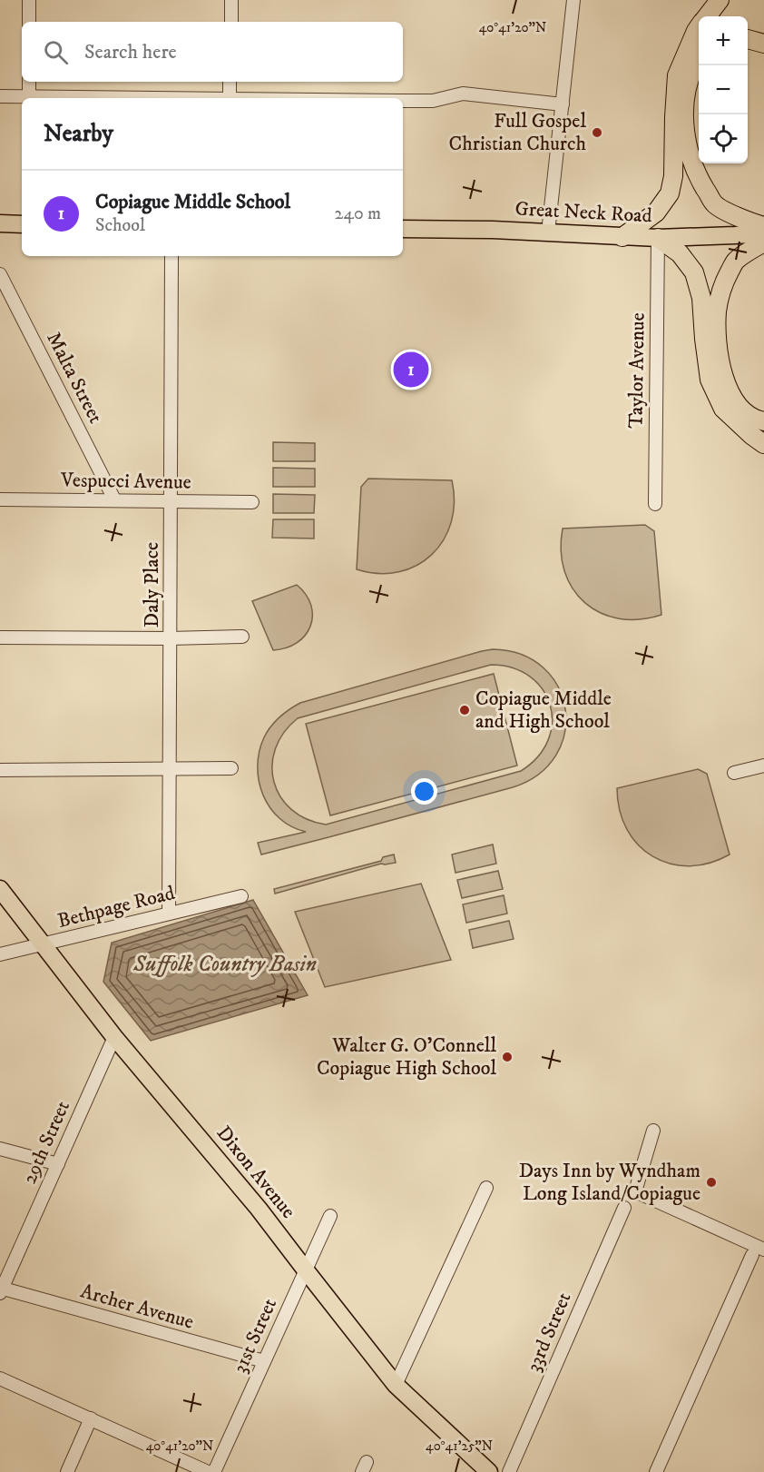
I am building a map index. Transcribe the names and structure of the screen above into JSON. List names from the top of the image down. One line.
{"streets":{"main road":["Great Neck Road","Dixon Avenue"],"street":["Taylor Avenue","Malta Street","Vespucci Avenue","Daly Place","Bethpage Road","29th Street","Archer Avenue","33rd Street","31st Street"]},"crossings":[["Great Neck Road","Taylor Avenue"],["Malta Street","Vespucci Avenue"],["Vespucci Avenue","Daly Place"],["Daly Place","Bethpage Road"],["Bethpage Road","Dixon Avenue"],["29th Street","Dixon Avenue"],["29th Street","Archer Avenue"],["Dixon Avenue","31st Street"],["Archer Avenue","31st Street"]],"water":["Suffolk Country Basin"],"places":["Full Gospel Christian Church","Copiague Middle and High School","Walter G. O'Connell Copiague High School","Days Inn by Wyndham Long Island/Copiague"],"page":{"map_buttons":["+","−"],"search":"Search here","heading":"Nearby","list":[{"mark":"1","name":"Copiague Middle School","note":"School","value":"240 m"}],"pins":"1"},"coordinates":["40°41'20\"N","40°41'25\"N"]}
